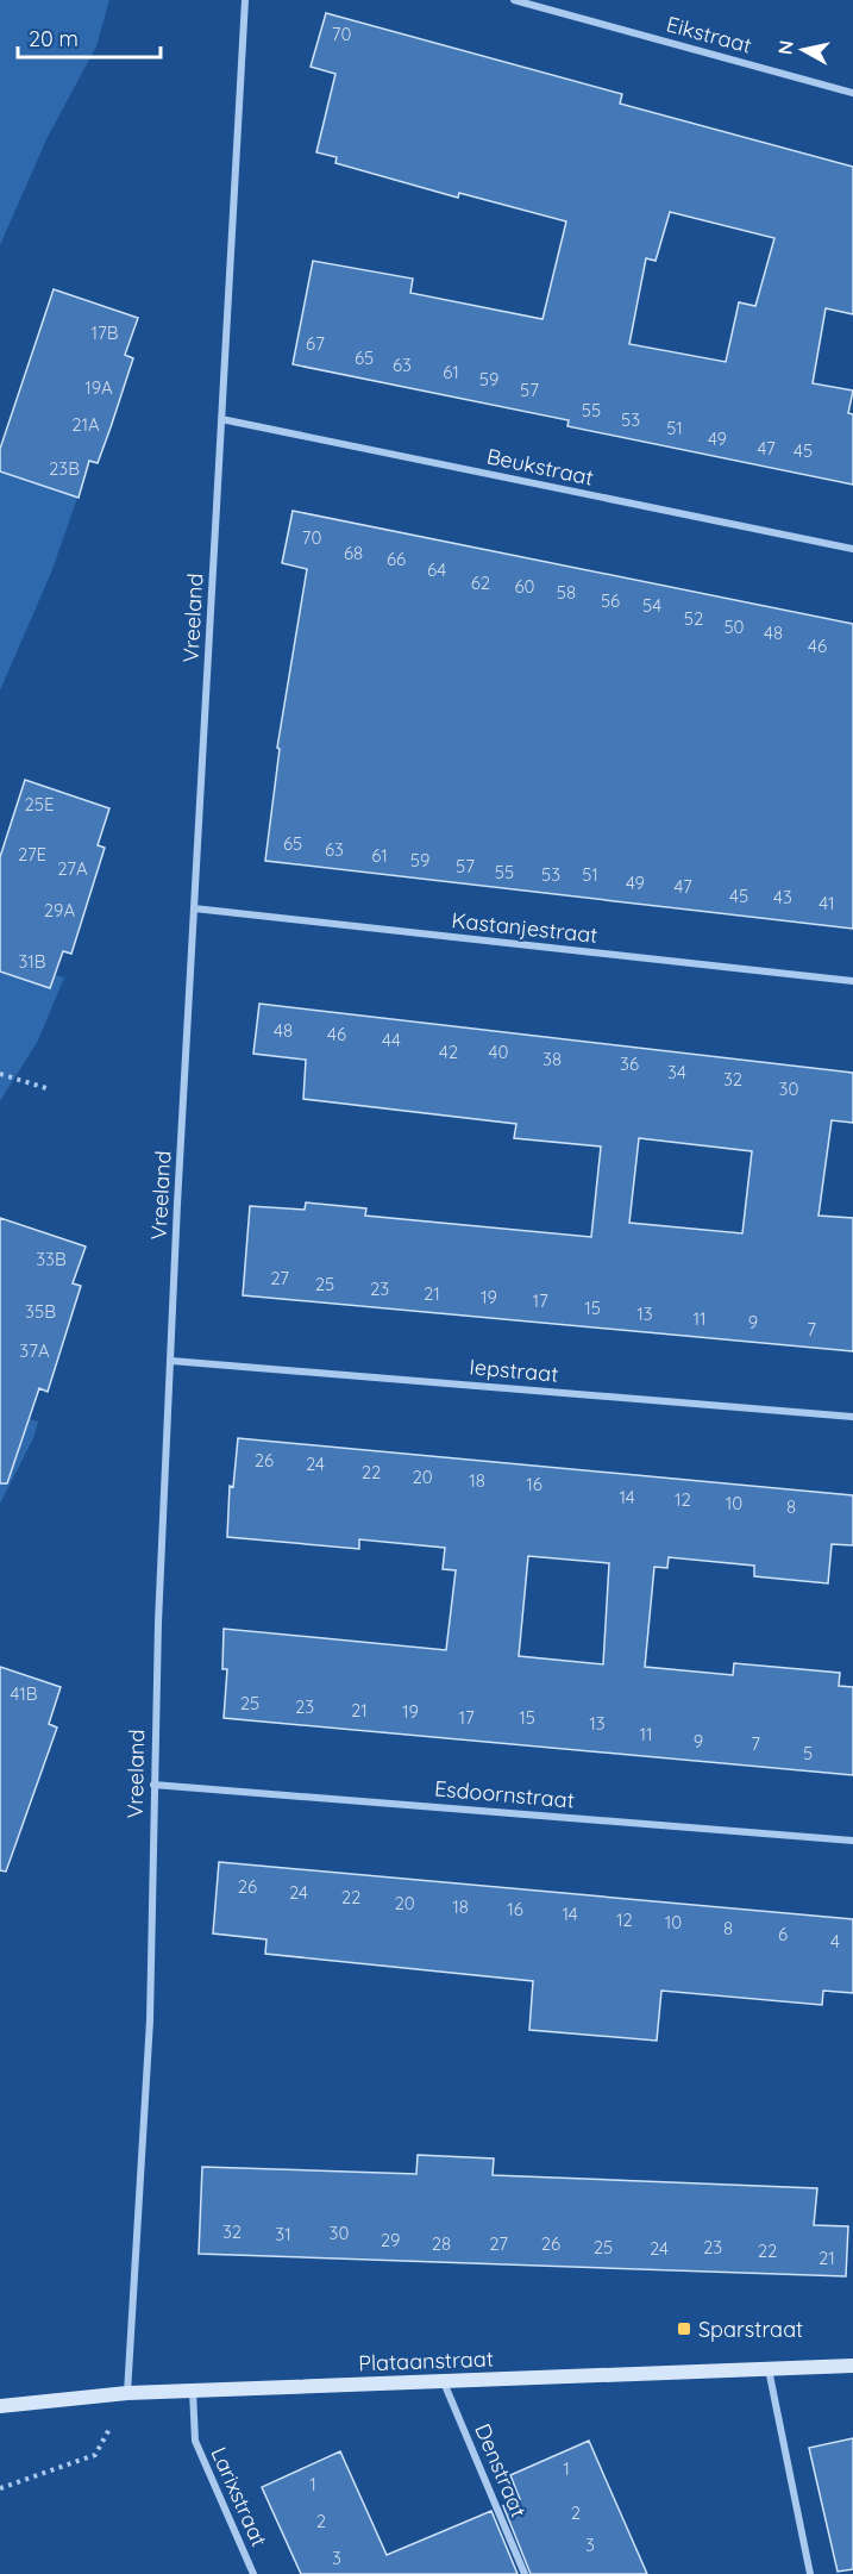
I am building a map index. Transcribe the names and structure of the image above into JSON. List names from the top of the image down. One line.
{"streets":{"street":["Eikstraat","Beukstraat","Vreeland","Kastanjestraat","Iepstraat","Esdoornstraat","Plataanstraat","Denstraat","Larixstraat"]},"crossings":[["Beukstraat","Vreeland"],["Vreeland","Kastanjestraat"],["Vreeland","Iepstraat"],["Vreeland","Esdoornstraat"],["Vreeland","Plataanstraat"],["Plataanstraat","Denstraat"],["Plataanstraat","Larixstraat"]],"places":{"transit":["Sparstraat"]},"house_numbers":["70","17B","67","65","63","61","59","19A","57","55","53","21A","51","49","47","45","23B","70","68","66","64","62","60","58","56","54","52","50","48","46","25E","65","63","27E","61","59","57","27A","55","53","51","49","47","45","43","41","29A","31B","48","46","44","42","40","38","36","34","32","30","33B","27","25","23","21","19","17","15","35B","13","11","9","7","37A","26","24","22","20","18","16","14","12","10","8","41B","25","23","21","19","17","15","13","11","9","7","5","26","24","22","20","18","16","14","12","10","8","6","4","32","30","31","29","28","27","26","25","23","24","22","21","1","1","2","2","3","3"],"scale_bar":"20 m","north":"left"}
